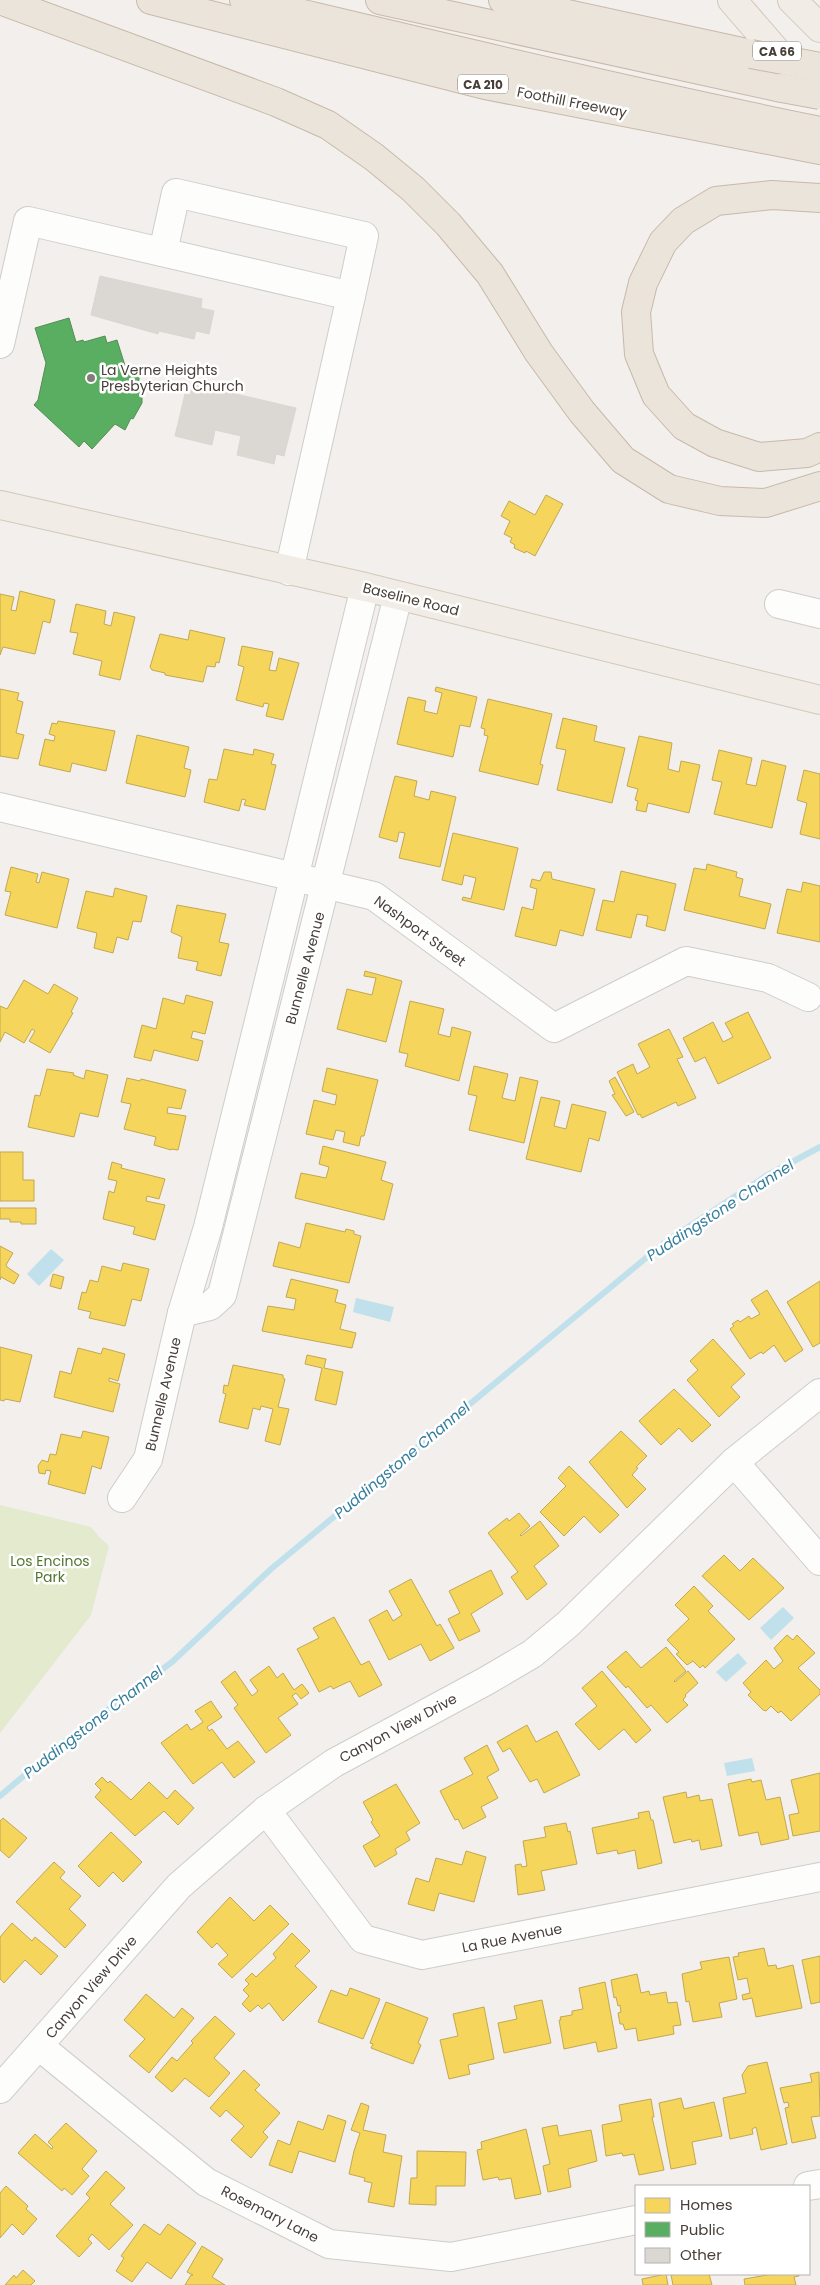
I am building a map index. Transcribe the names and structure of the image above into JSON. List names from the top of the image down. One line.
{"streets":{"highway":["CA 210","Foothill Freeway"],"main road":["CA 66","Baseline Road"],"street":["Nashport Street","Bunnelle Avenue","Canyon View Drive","La Rue Avenue","Rosemary Lane"]},"crossings":[["CA 66","Foothill Freeway"],["Baseline Road","Bunnelle Avenue"],["Nashport Street","Bunnelle Avenue"],["Canyon View Drive","La Rue Avenue"],["Canyon View Drive","Rosemary Lane"]],"water":["Puddingstone Channel"],"parks":["Los Encinos Park"],"places":["La Verne Heights Presbyterian Church"],"legend":["Homes","Public","Other"]}
